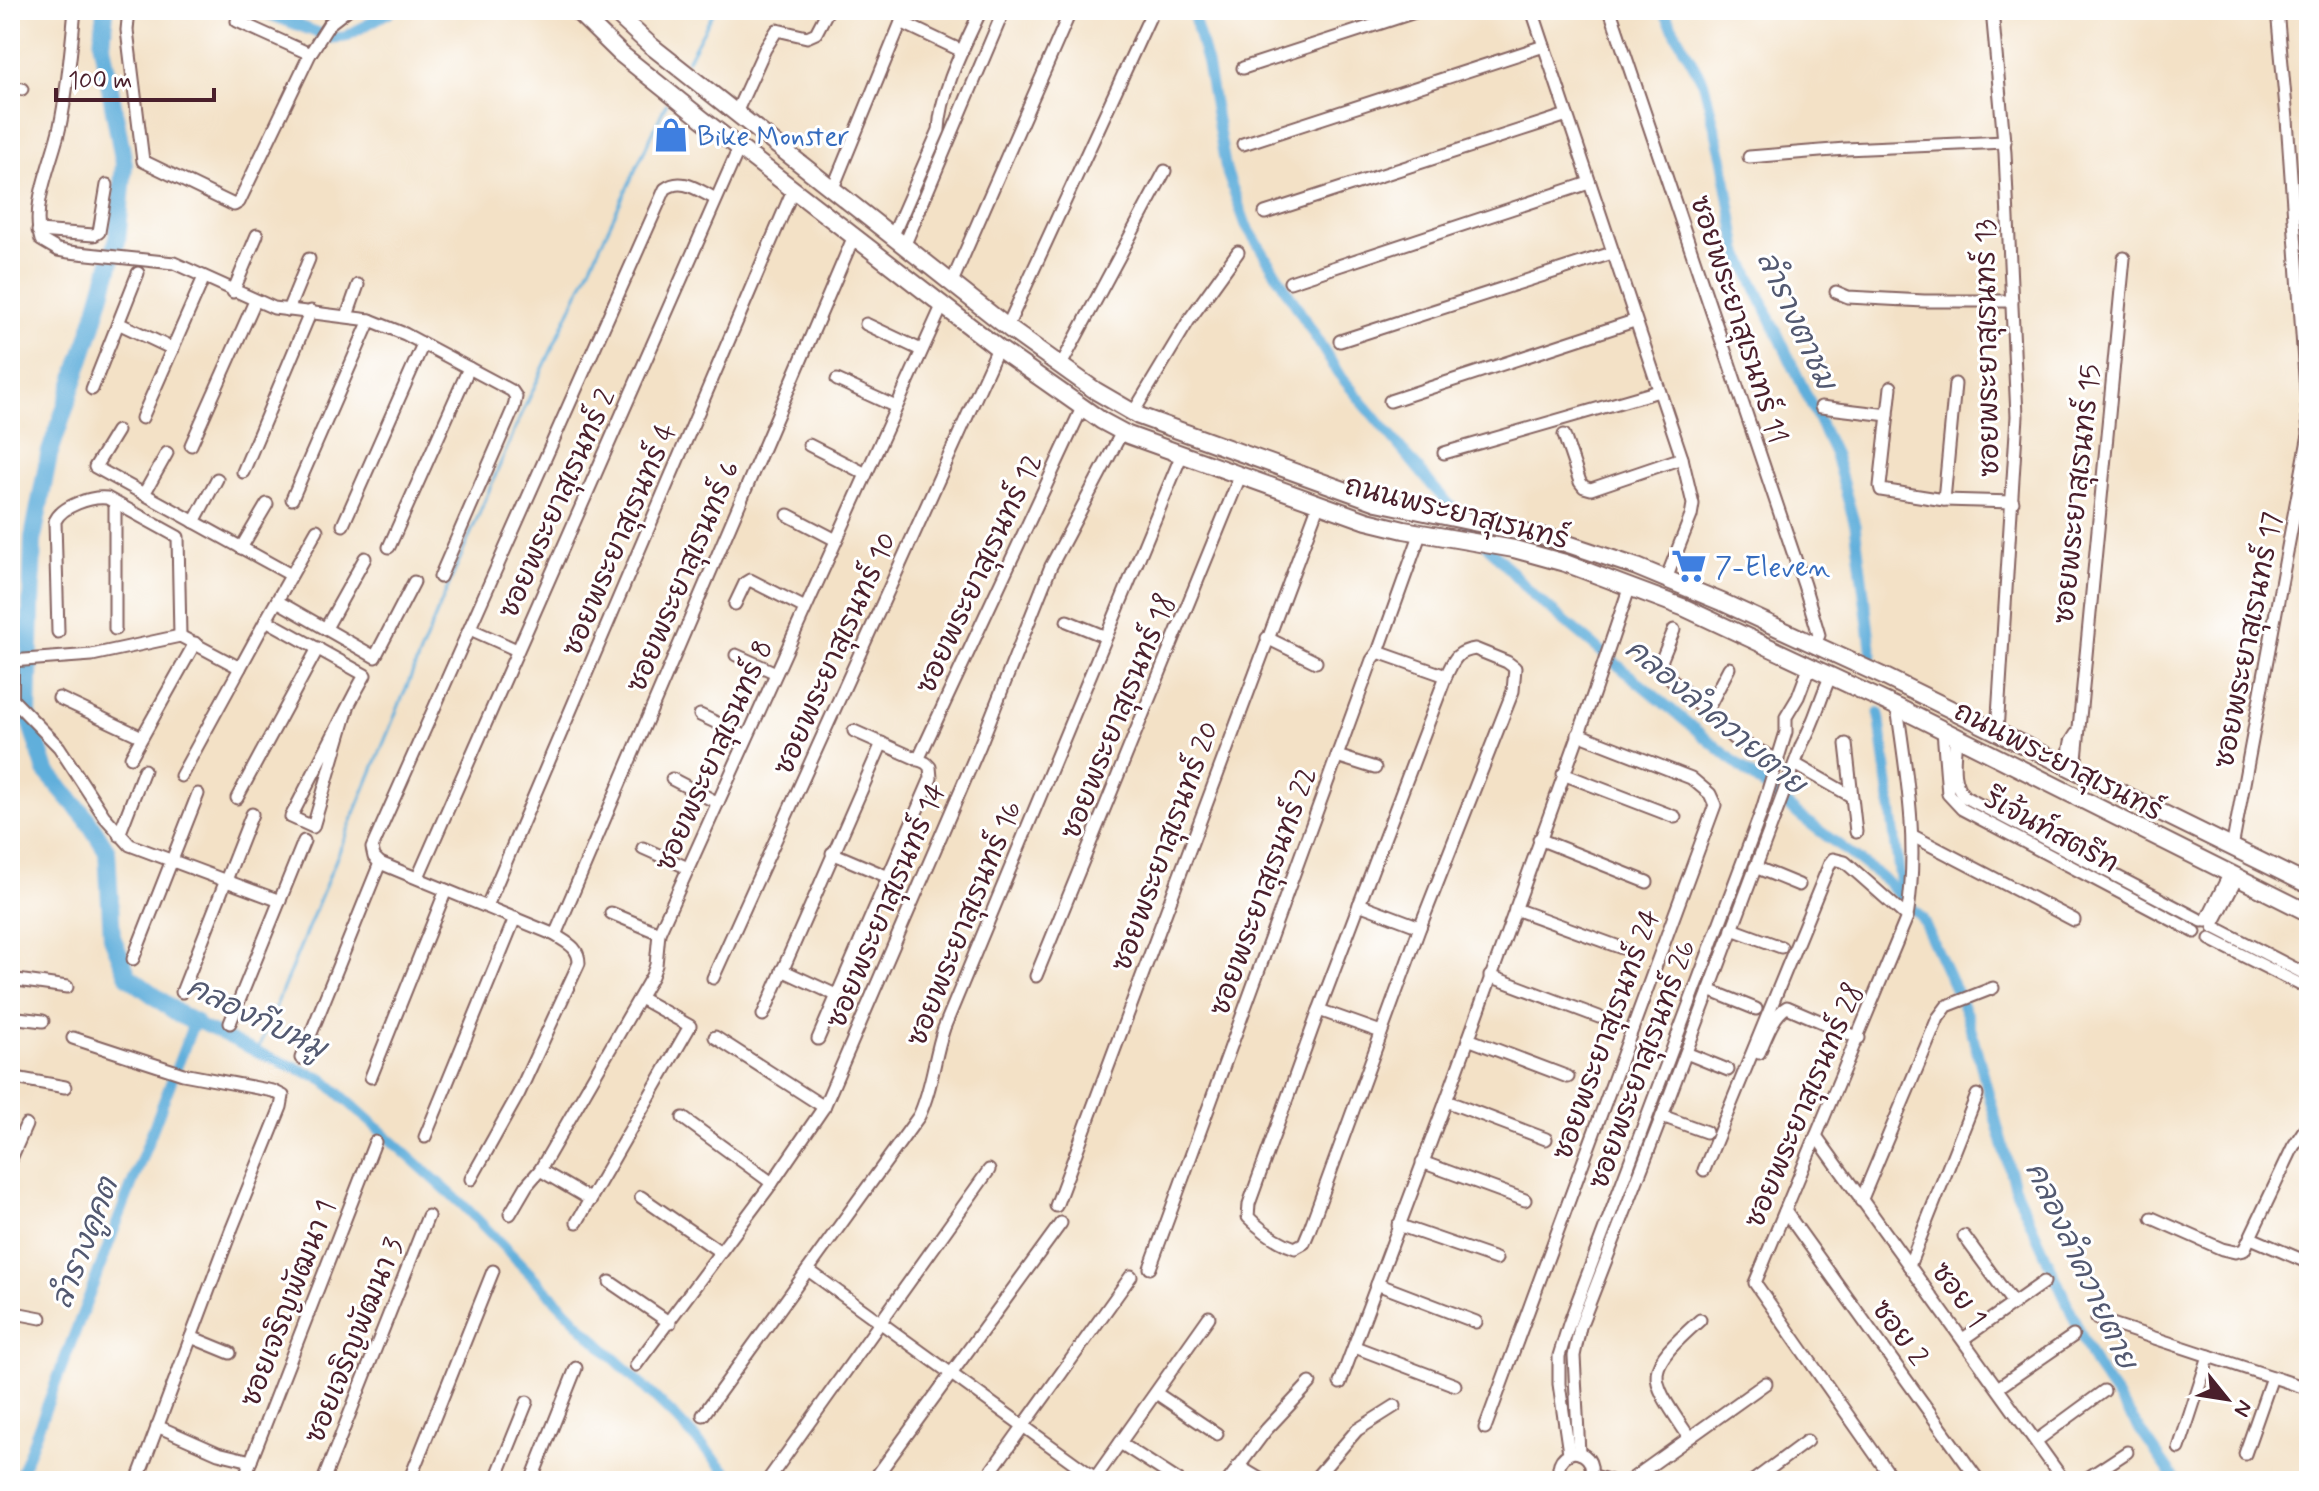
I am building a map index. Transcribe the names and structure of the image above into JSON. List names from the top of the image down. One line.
{"streets":{"street":["ซอยพระยาสุเรนทร์ 11","ซอยพระยาสุเรนทร์ 13","ซอยพระยาสุเรนทร์ 15","ซอยพระยาสุเรนทร์ 2","ถนนพระยาสุเรนทร์","ซอยพระยาสุเรนทร์ 4","ซอยพระยาสุเรนทร์ 12","ซอยพระยาสุเรนทร์ 6","ซอยพระยาสุเรนทร์ 17","ซอยพระยาสุเรนทร์ 10","ซอยพระยาสุเรนทร์ 18","ซอยพระยาสุเรนทร์ 8","รีเจ้นท์สตรีท","ซอยพระยาสุเรนทร์ 20","ซอยพระยาสุเรนทร์ 22","ซอยพระยาสุเรนทร์ 14","ซอยพระยาสุเรนทร์ 16","ซอยพระยาสุเรนทร์ 24","ซอยพระยาสุเรนทร์ 26","ซอยพระยาสุเรนทร์ 28","ซอย 1","ซอยเจริญพัฒนา 1","ซอย 2","ซอยเจริญพัฒนา 3"]},"crossings":[["ซอยพระยาสุเรนทร์ 11","ถนนพระยาสุเรนทร์"],["ซอยพระยาสุเรนทร์ 13","ถนนพระยาสุเรนทร์"],["ซอยพระยาสุเรนทร์ 15","ถนนพระยาสุเรนทร์"],["ซอยพระยาสุเรนทร์ 2","ถนนพระยาสุเรนทร์"],["ถนนพระยาสุเรนทร์","ซอยพระยาสุเรนทร์ 4"],["ถนนพระยาสุเรนทร์","ซอยพระยาสุเรนทร์ 12"],["ถนนพระยาสุเรนทร์","ซอยพระยาสุเรนทร์ 6"],["ถนนพระยาสุเรนทร์","ซอยพระยาสุเรนทร์ 17"],["ถนนพระยาสุเรนทร์","ซอยพระยาสุเรนทร์ 10"],["ถนนพระยาสุเรนทร์","ซอยพระยาสุเรนทร์ 18"],["ถนนพระยาสุเรนทร์","ซอยพระยาสุเรนทร์ 8"],["ถนนพระยาสุเรนทร์","รีเจ้นท์สตรีท"],["ถนนพระยาสุเรนทร์","ซอยพระยาสุเรนทร์ 20"],["ถนนพระยาสุเรนทร์","ซอยพระยาสุเรนทร์ 22"],["ถนนพระยาสุเรนทร์","ซอยพระยาสุเรนทร์ 14"],["ถนนพระยาสุเรนทร์","ซอยพระยาสุเรนทร์ 16"],["ถนนพระยาสุเรนทร์","ซอยพระยาสุเรนทร์ 26"],["ถนนพระยาสุเรนทร์","ซอยพระยาสุเรนทร์ 28"],["ซอยพระยาสุเรนทร์ 28","ซอย 1"],["ซอยพระยาสุเรนทร์ 28","ซอย 2"]],"water":["ลำรางตาชม","คลองลำควายตาย","คลองกีบหมู","ลำรางคูคต"],"places":{"shop":["Bike Monster"],"supermarket":["7-Eleven"]},"scale_bar":"100 m","north":"bottom right"}
